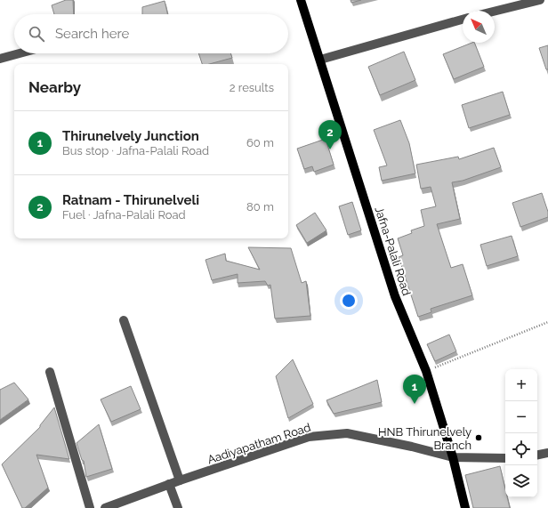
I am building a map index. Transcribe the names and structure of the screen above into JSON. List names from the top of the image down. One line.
{"streets":{"main road":["Jafna-Palali Road"],"street":["Aadiyapatham Road"]},"crossings":[["Jafna-Palali Road","Aadiyapatham Road"]],"places":["HNB Thirunelvely Branch"],"north":"top left","page":{"search":"Search here","heading":["Nearby","2 results"],"list":[{"mark":"1","name":"Thirunelvely Junction","note":"Bus stop · Jafna-Palali Road","value":"60 m"},{"mark":"2","name":"Ratnam - Thirunelveli","note":"Fuel · Jafna-Palali Road","value":"80 m"}],"pins":["2","1"],"map_buttons":["+","−"]}}
